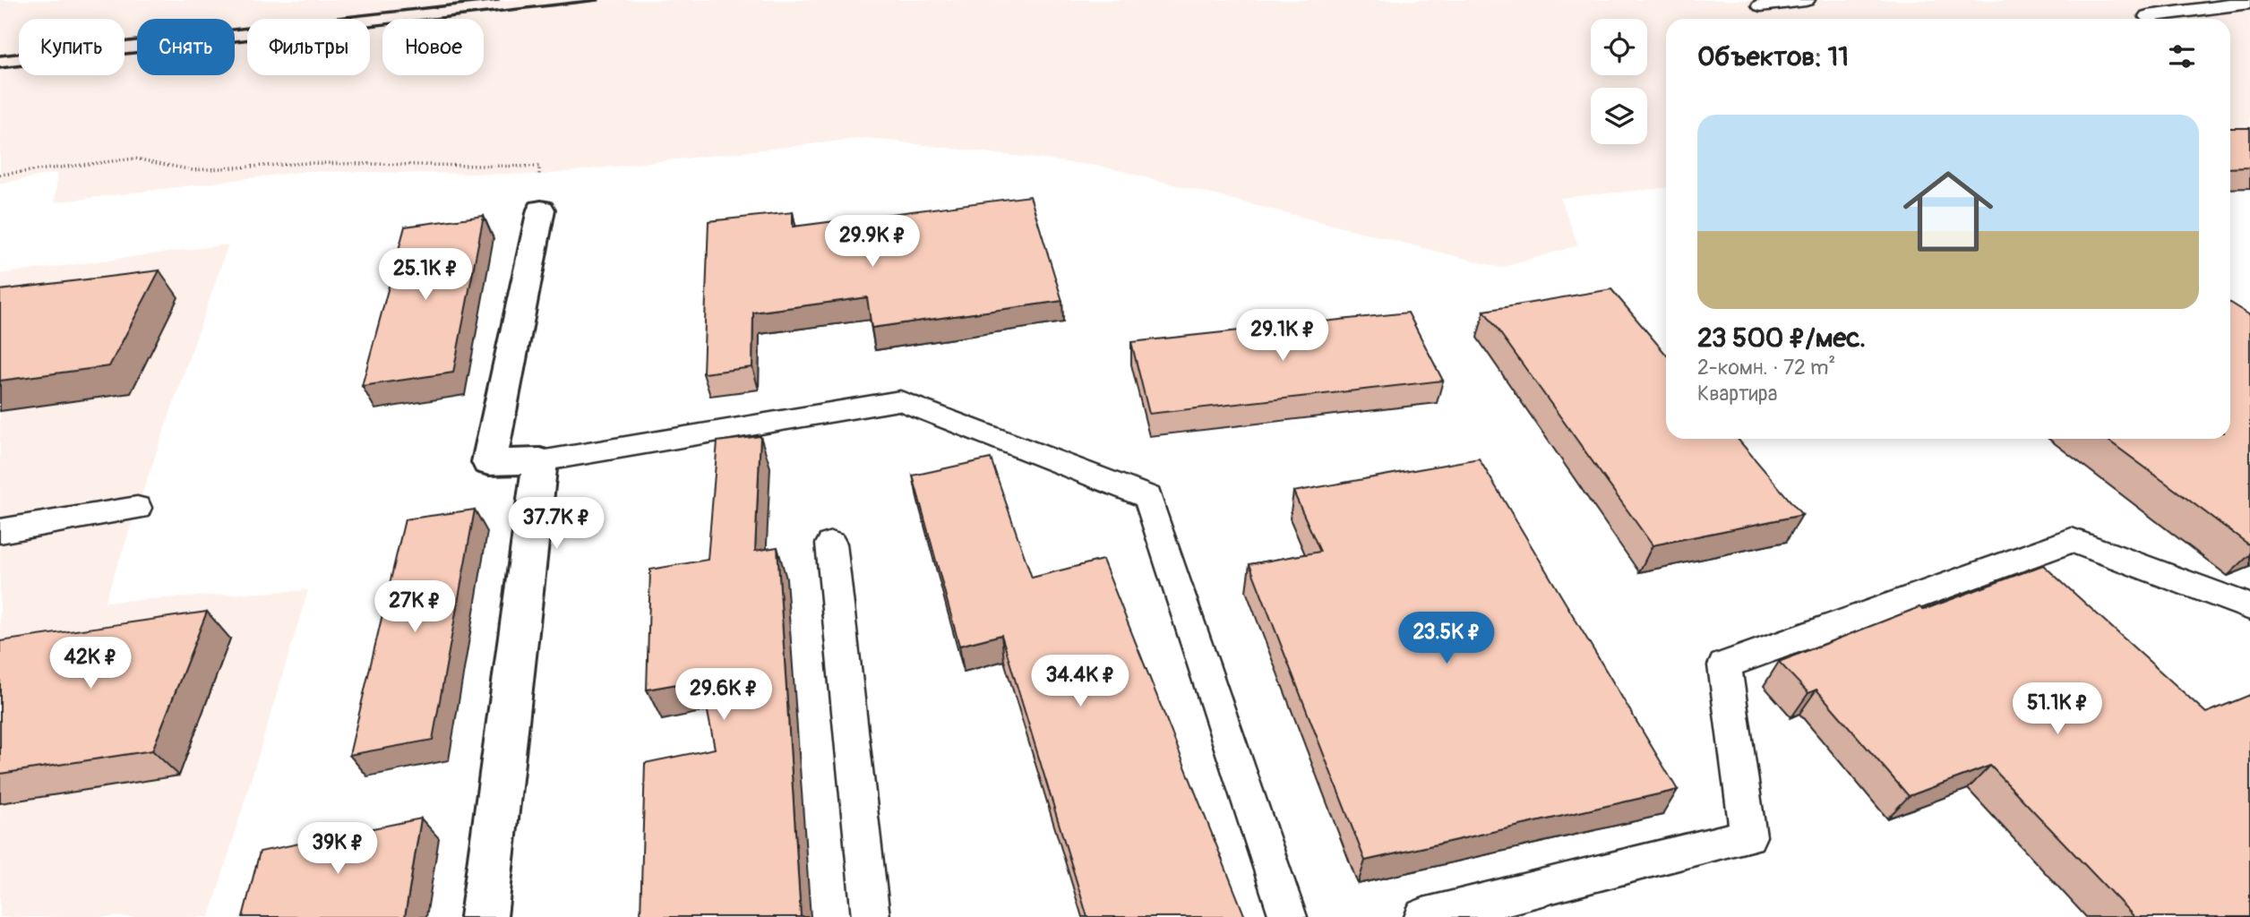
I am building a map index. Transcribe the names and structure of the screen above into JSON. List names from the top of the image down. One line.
{"page":{"chip":["Купить","Снять","Фильтры","Новое"],"heading":"Объектов: 11","list":[{"name":"23 500 ₽/мес.","note":"2-комн. · 72 m² · Квартира"}],"price":["29.9K ₽","25.1K ₽","29.1K ₽","37.7K ₽","27K ₽","23.5K ₽","42K ₽","34.4K ₽","29.6K ₽","51.1K ₽","39K ₽"]}}
